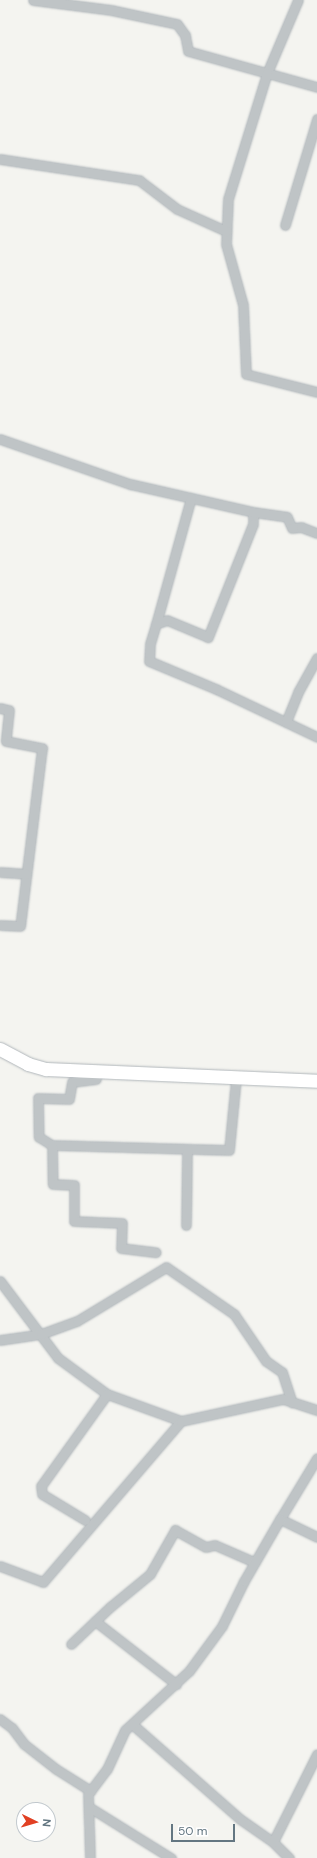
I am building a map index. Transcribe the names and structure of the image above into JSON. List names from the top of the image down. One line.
{"scale_bar":"50 m","north":"right"}
